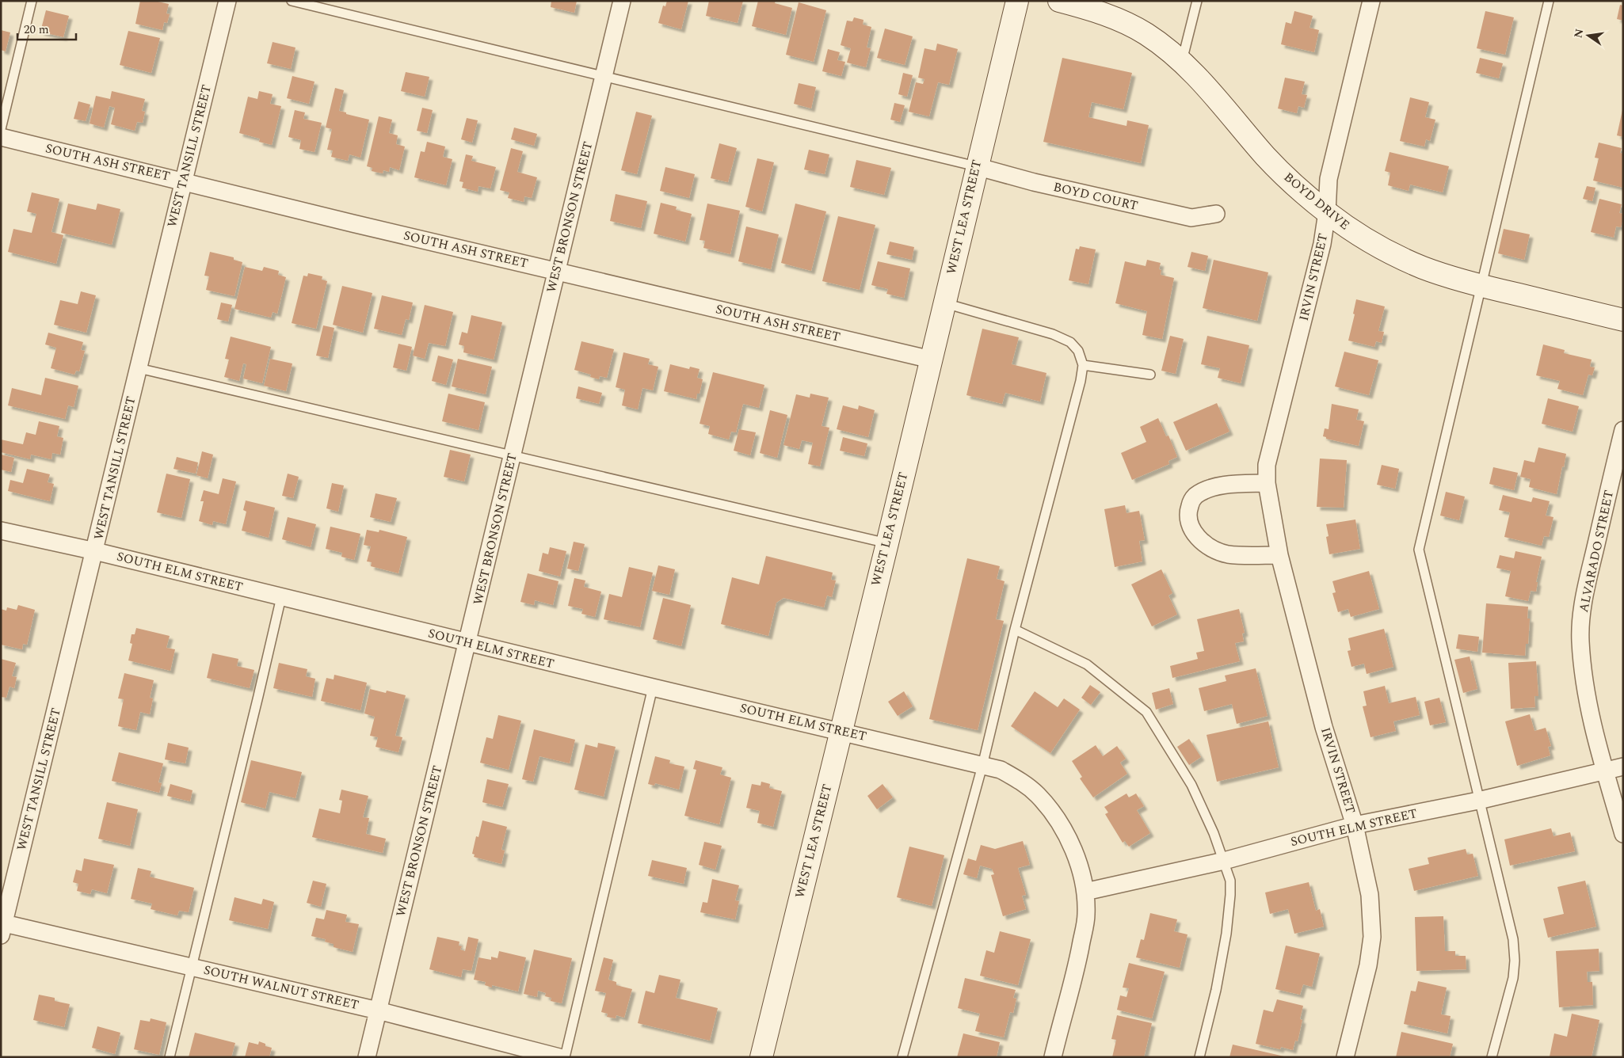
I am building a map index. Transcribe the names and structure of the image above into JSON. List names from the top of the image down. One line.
{"streets":{"main road":["BOYD DRIVE","WEST LEA STREET"],"street":["WEST TANSILL STREET","SOUTH ASH STREET","BOYD COURT","WEST BRONSON STREET","IRVIN STREET","ALVARADO STREET","SOUTH ELM STREET","SOUTH WALNUT STREET"]},"crossings":[["WEST TANSILL STREET","SOUTH ASH STREET"],["WEST TANSILL STREET","SOUTH ELM STREET"],["WEST TANSILL STREET","SOUTH WALNUT STREET"],["SOUTH ASH STREET","WEST BRONSON STREET"],["SOUTH ASH STREET","WEST LEA STREET"],["BOYD COURT","WEST LEA STREET"],["BOYD DRIVE","IRVIN STREET"],["WEST BRONSON STREET","SOUTH ELM STREET"],["WEST BRONSON STREET","SOUTH WALNUT STREET"],["WEST LEA STREET","SOUTH ELM STREET"],["IRVIN STREET","SOUTH ELM STREET"],["ALVARADO STREET","SOUTH ELM STREET"]],"scale_bar":"20 m","north":"left"}
